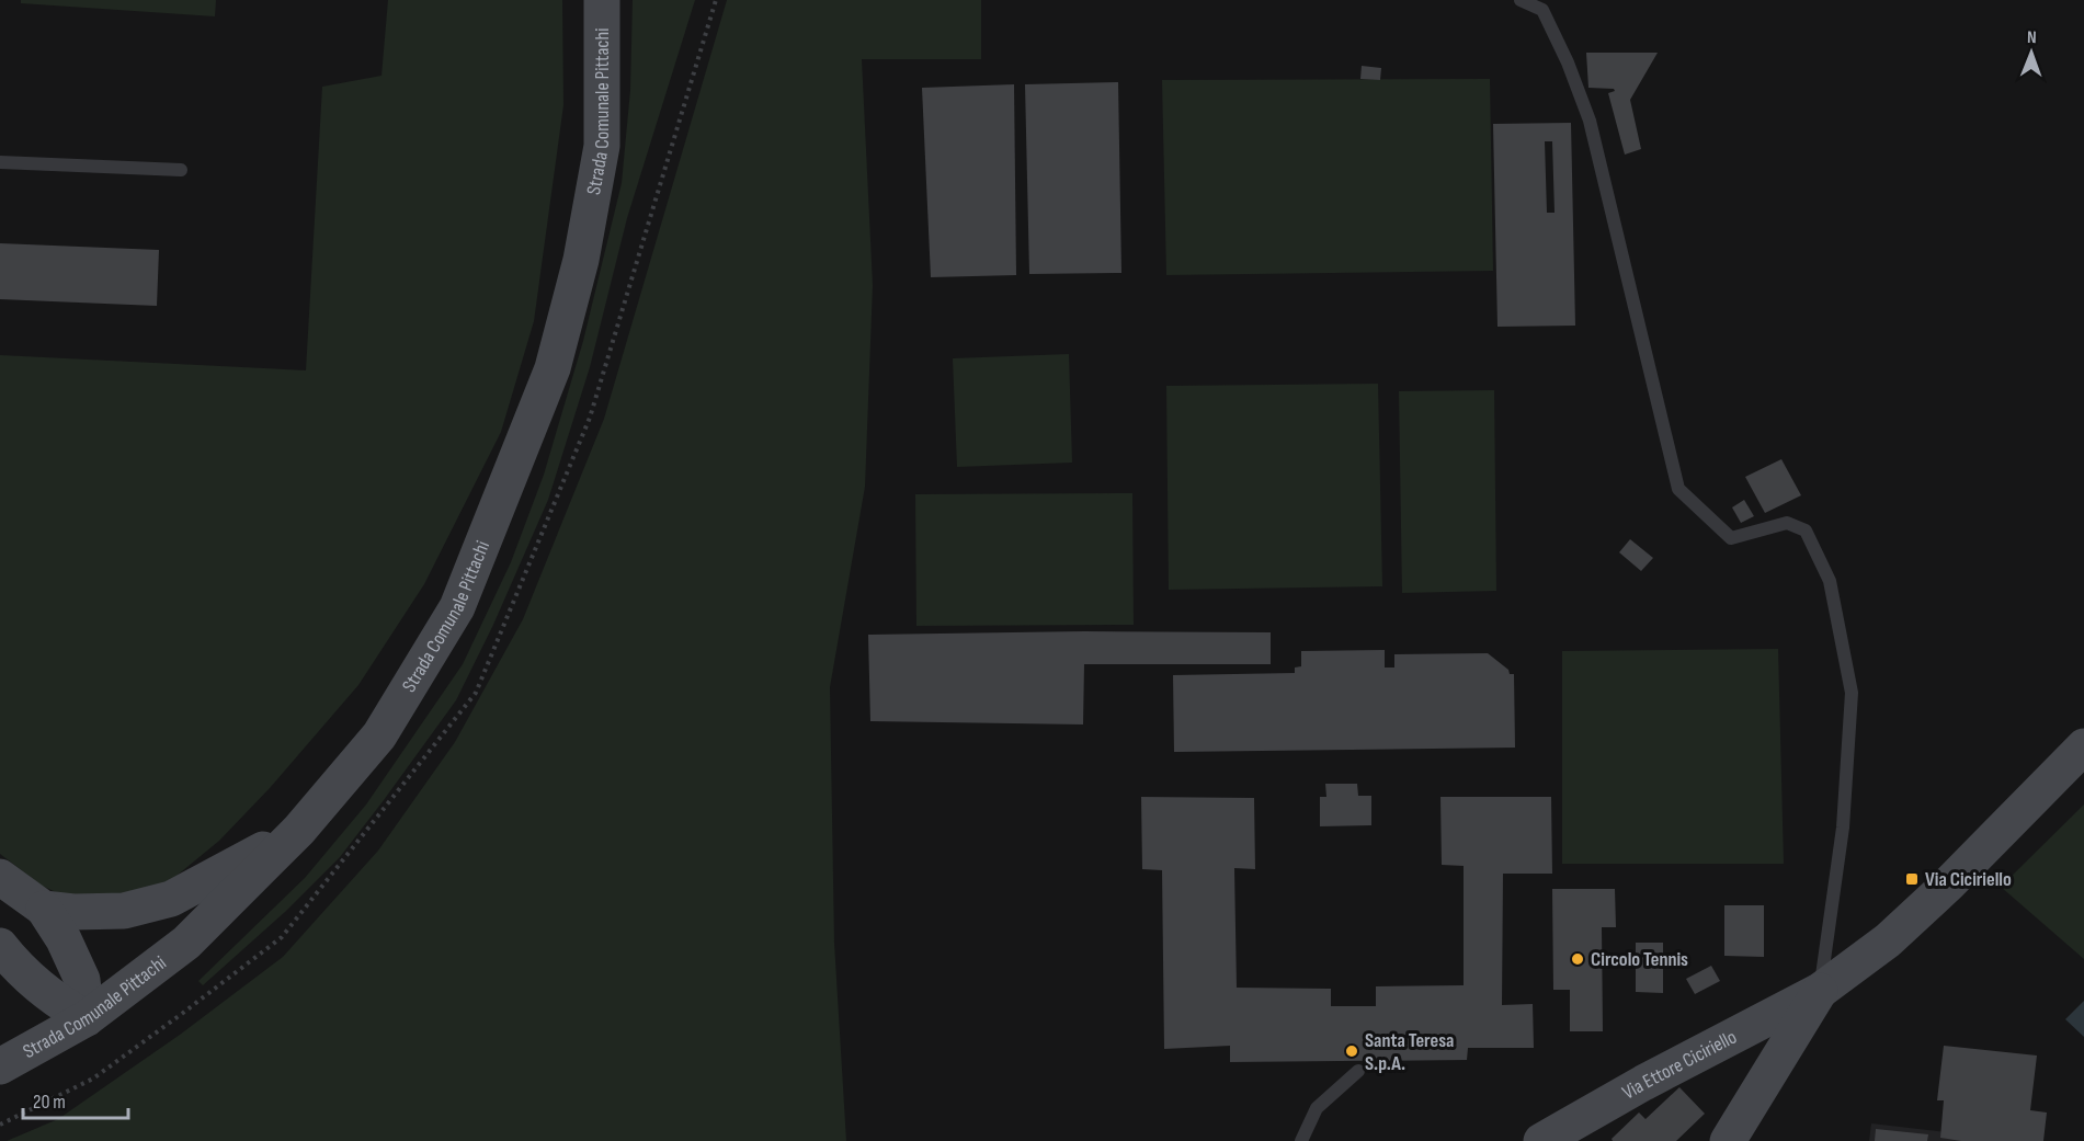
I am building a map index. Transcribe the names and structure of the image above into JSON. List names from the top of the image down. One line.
{"streets":{"street":["Strada Comunale Pittachi","Via Ettore Ciciriello"]},"places":{"transit":["Via Ciciriello"],"other":["Circolo Tennis","Santa Teresa S.p.A."]},"scale_bar":"20 m","north":"top"}
